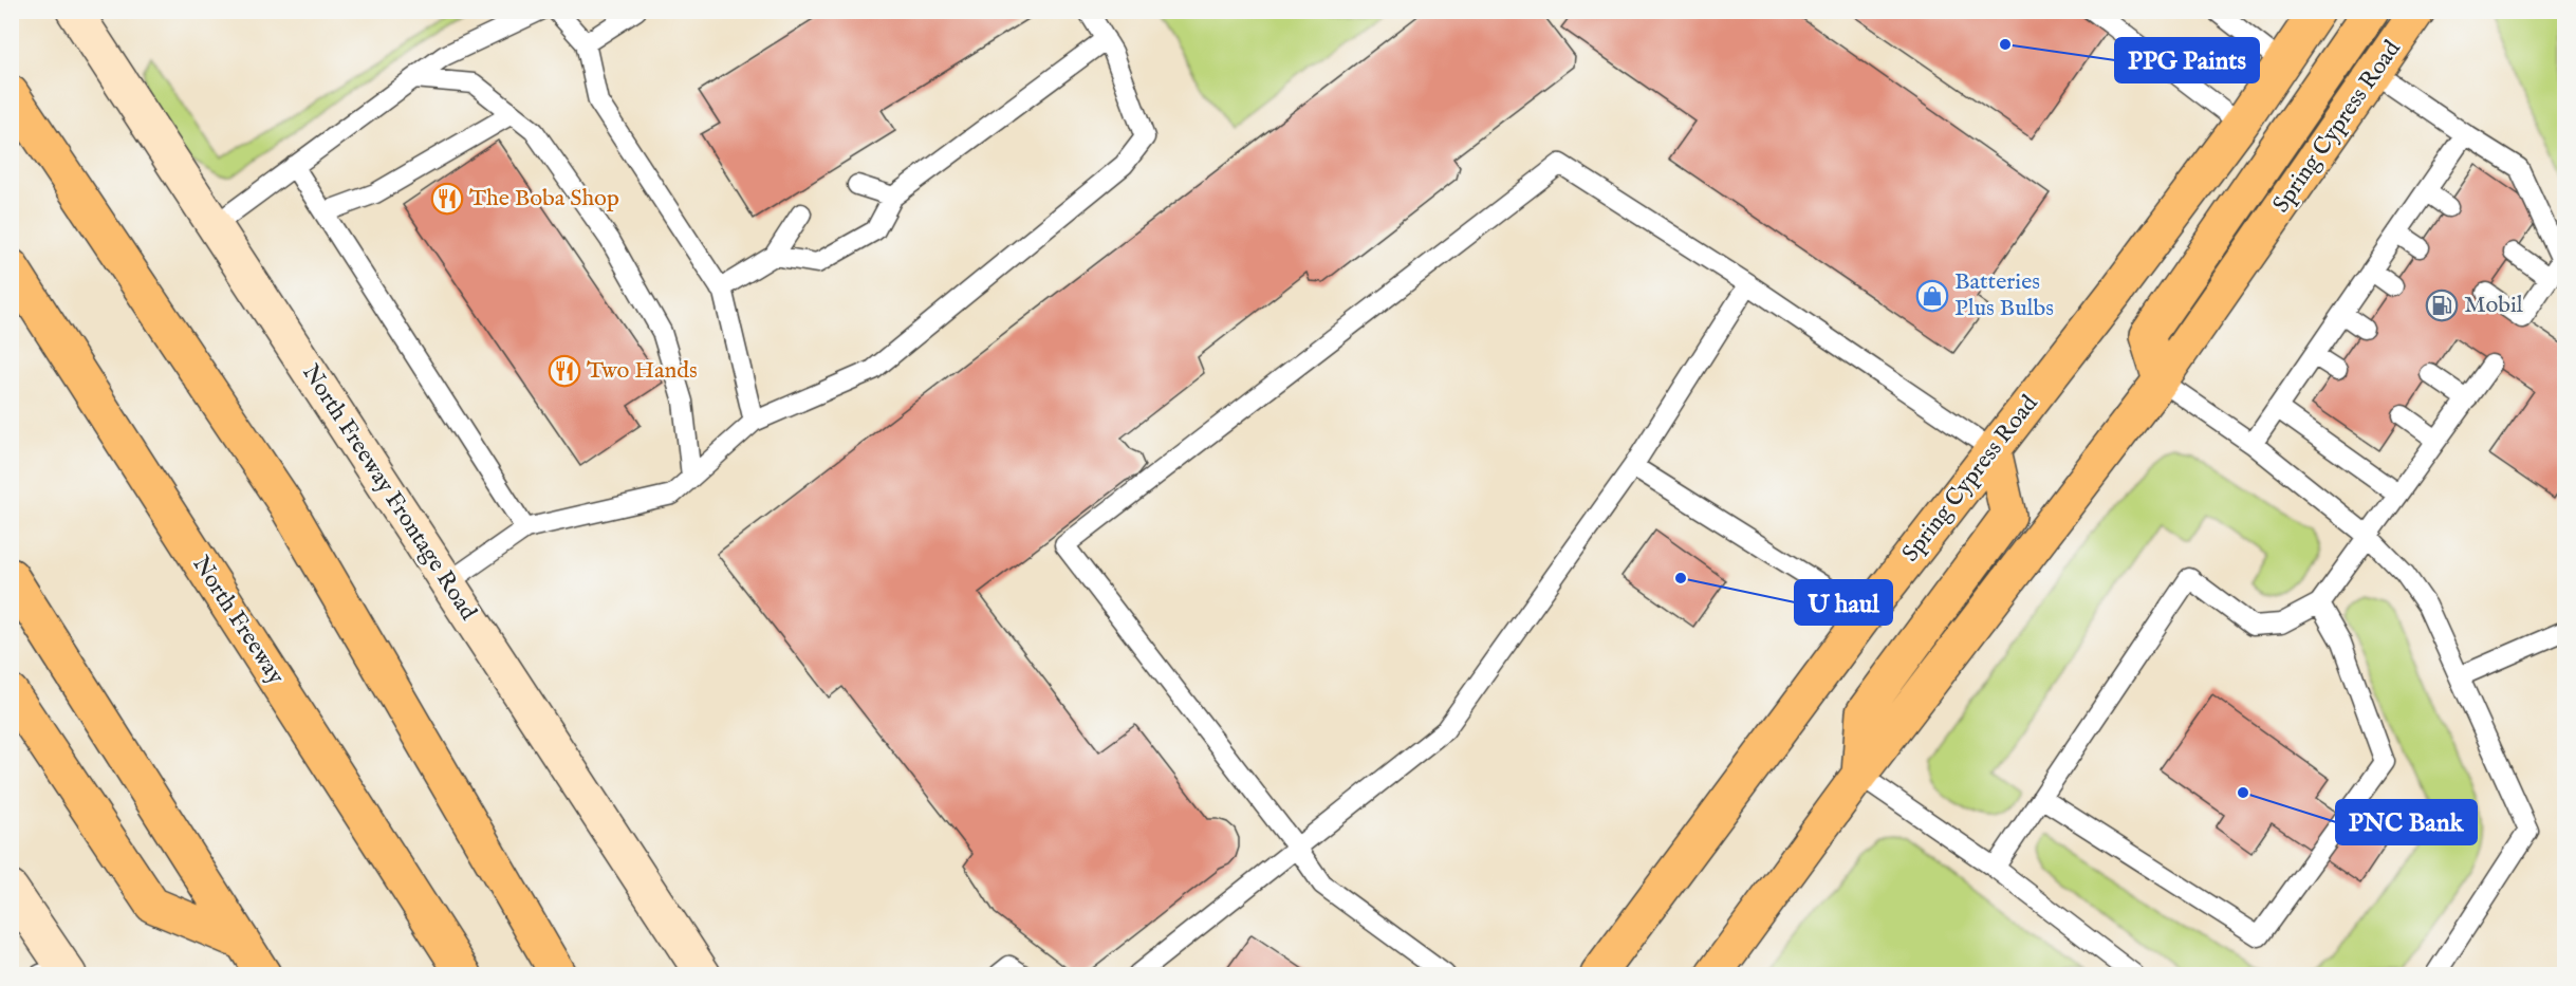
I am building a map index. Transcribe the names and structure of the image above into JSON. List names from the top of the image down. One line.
{"streets":{"main road":["Spring Cypress Road","North Freeway Frontage Road","North Freeway"]},"places":{"other":["PPG Paints","U haul","PNC Bank"],"restaurant":["The Boba Shop","Two Hands"],"shop":["Batteries Plus Bulbs"],"fuel station":["Mobil"]}}
